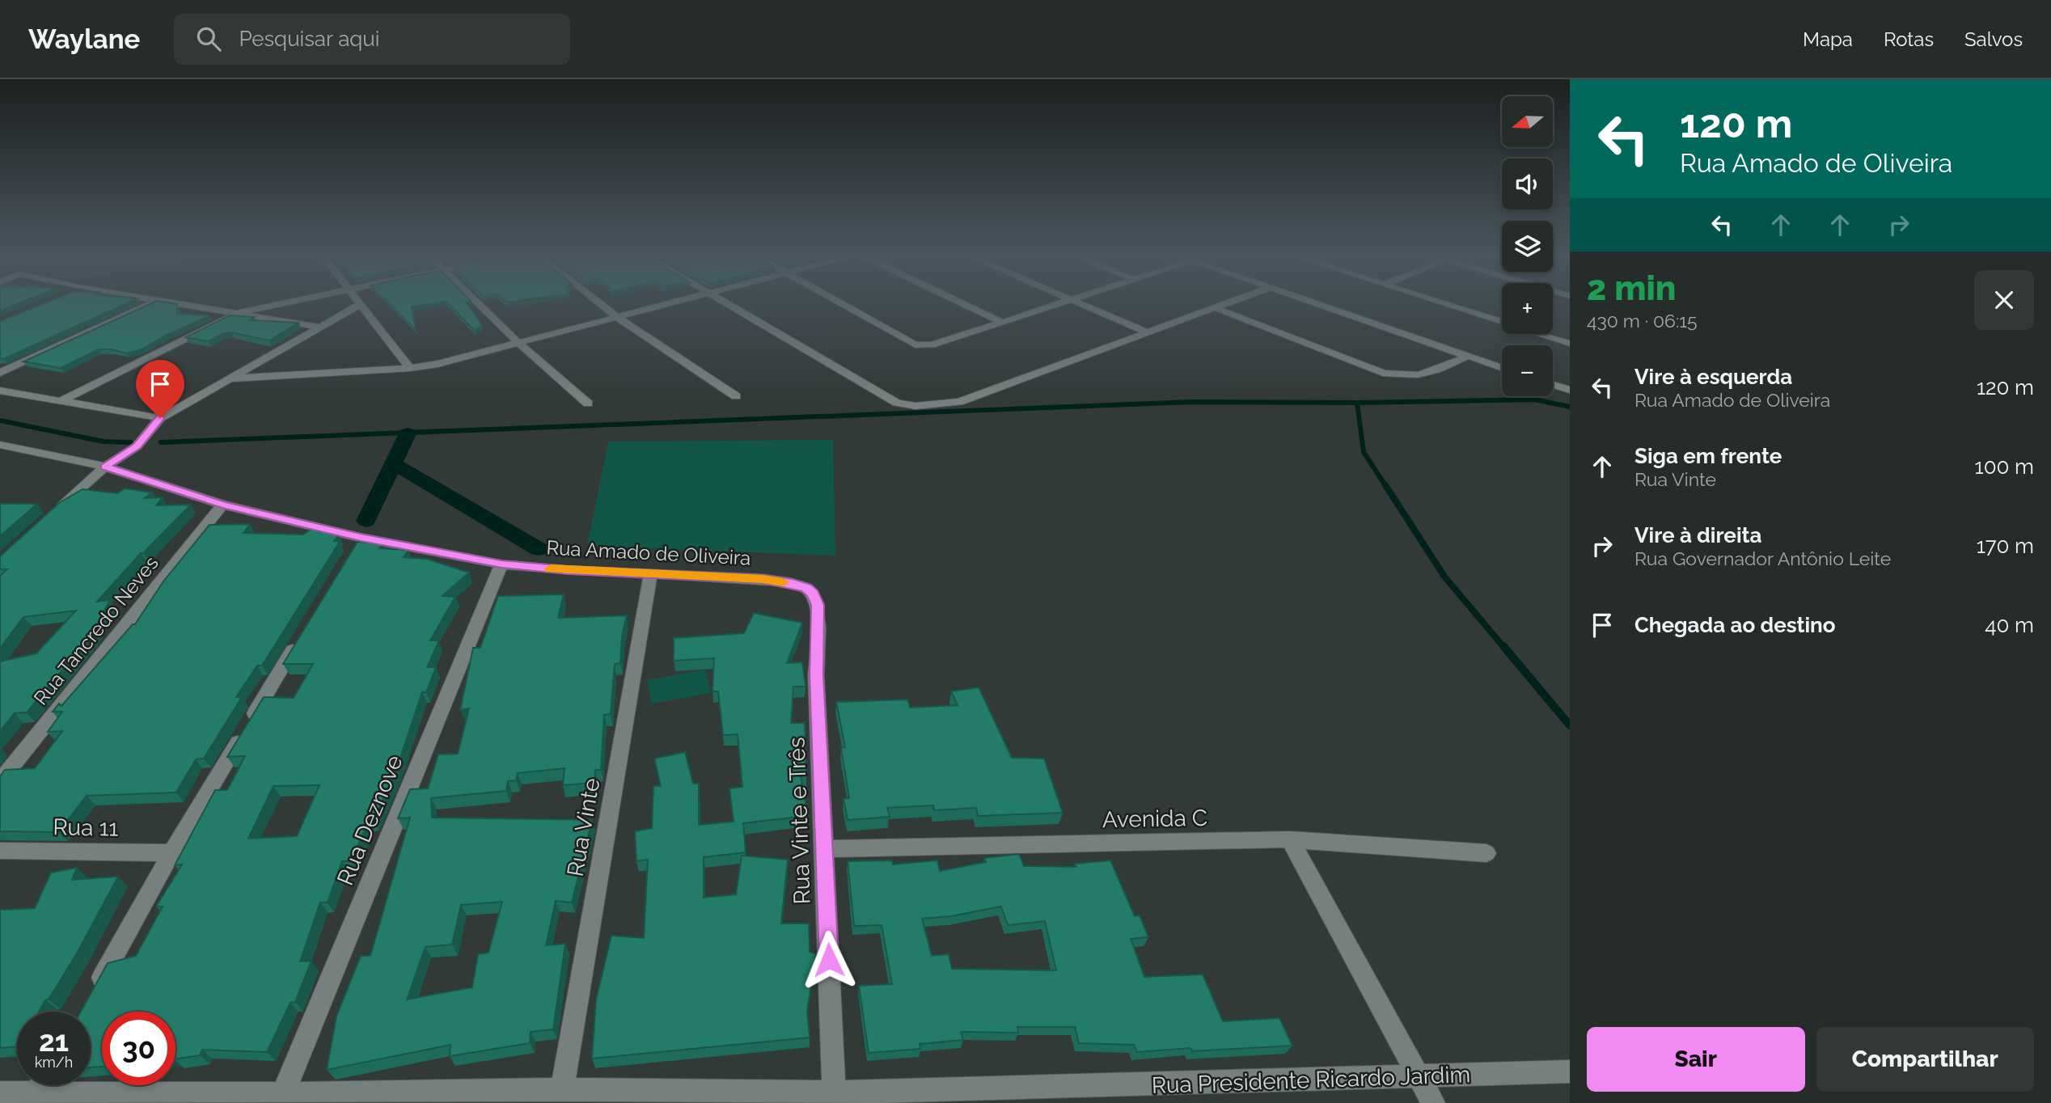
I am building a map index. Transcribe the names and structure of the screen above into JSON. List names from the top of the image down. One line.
{"streets":{"street":["Rua Amado de Oliveira","Rua Tancredo Neves","Avenida C","Rua Deznove","Rua Vinte e Três","Rua 11","Rua Vinte","Rua Presidente Ricardo Jardim"]},"crossings":[["Rua Amado de Oliveira","Rua Deznove"],["Rua Amado de Oliveira","Rua Vinte e Três"],["Rua Amado de Oliveira","Rua Vinte"],["Avenida C","Rua Vinte e Três"],["Rua Deznove","Rua Presidente Ricardo Jardim"],["Rua Vinte e Três","Rua Presidente Ricardo Jardim"],["Rua Vinte","Rua Presidente Ricardo Jardim"]],"north":"left","page":{"header":"Waylane","search":"Pesquisar aqui","nav":["Mapa","Rotas","Salvos"],"turn":["120 m","Rua Amado de Oliveira"],"map_buttons":["+","−"],"heading":["2 min","430 m · 06:15"],"list":[{"name":"Vire à esquerda","note":"Rua Amado de Oliveira","value":"120 m"},{"name":"Siga em frente","note":"Rua Vinte","value":"100 m"},{"name":"Vire à direita","note":"Rua Governador Antônio Leite","value":"170 m"},{"name":"Chegada ao destino","value":"40 m"}],"speed":"21 km/h","limit":"30","buttons":["Sair","Compartilhar"]}}
